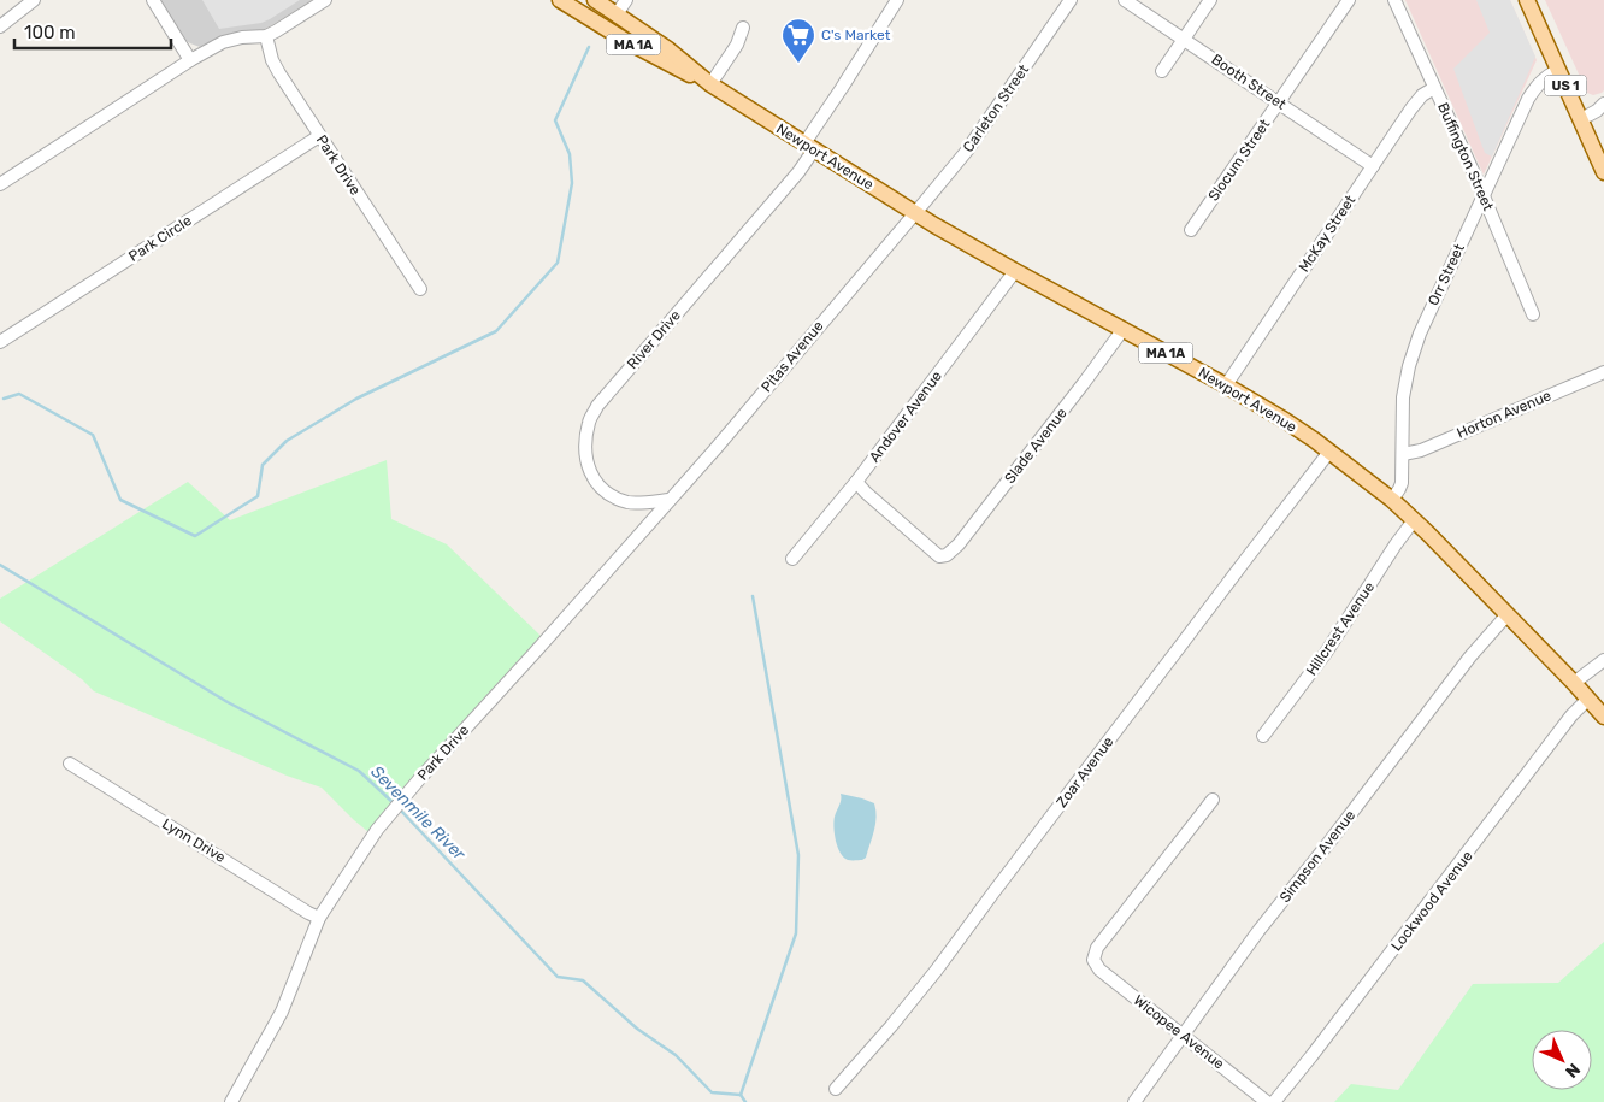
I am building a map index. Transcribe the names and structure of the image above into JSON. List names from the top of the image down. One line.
{"streets":{"main road":["MA 1A","US 1","Newport Avenue"],"street":["Booth Street","Carleton Street","Buffington Street","Slocum Street","Park Drive","McKay Street","Park Circle","Orr Street","River Drive","Pitas Avenue","Horton Avenue","Andover Avenue","Slade Avenue","Hillcrest Avenue","Zoar Avenue","Lynn Drive","Simpson Avenue","Lockwood Avenue","Wicopee Avenue"]},"crossings":[["Booth Street","Slocum Street"],["Booth Street","McKay Street"],["US 1","Orr Street"],["Carleton Street","Newport Avenue"],["Carleton Street","Pitas Avenue"],["Newport Avenue","McKay Street"],["Newport Avenue","Orr Street"],["Newport Avenue","River Drive"],["Newport Avenue","Pitas Avenue"],["Newport Avenue","Andover Avenue"],["Newport Avenue","Slade Avenue"],["Newport Avenue","Hillcrest Avenue"],["Newport Avenue","Zoar Avenue"],["Newport Avenue","Simpson Avenue"],["Newport Avenue","Lockwood Avenue"],["Buffington Street","McKay Street"],["Buffington Street","Orr Street"],["Park Drive","Park Circle"],["Park Drive","River Drive"],["Park Drive","Pitas Avenue"],["Park Drive","Lynn Drive"],["Orr Street","Horton Avenue"],["River Drive","Pitas Avenue"],["Andover Avenue","Slade Avenue"],["Simpson Avenue","Wicopee Avenue"]],"water":["Sevenmile River"],"places":{"supermarket":["C's Market"]},"scale_bar":"100 m","north":"bottom right"}
